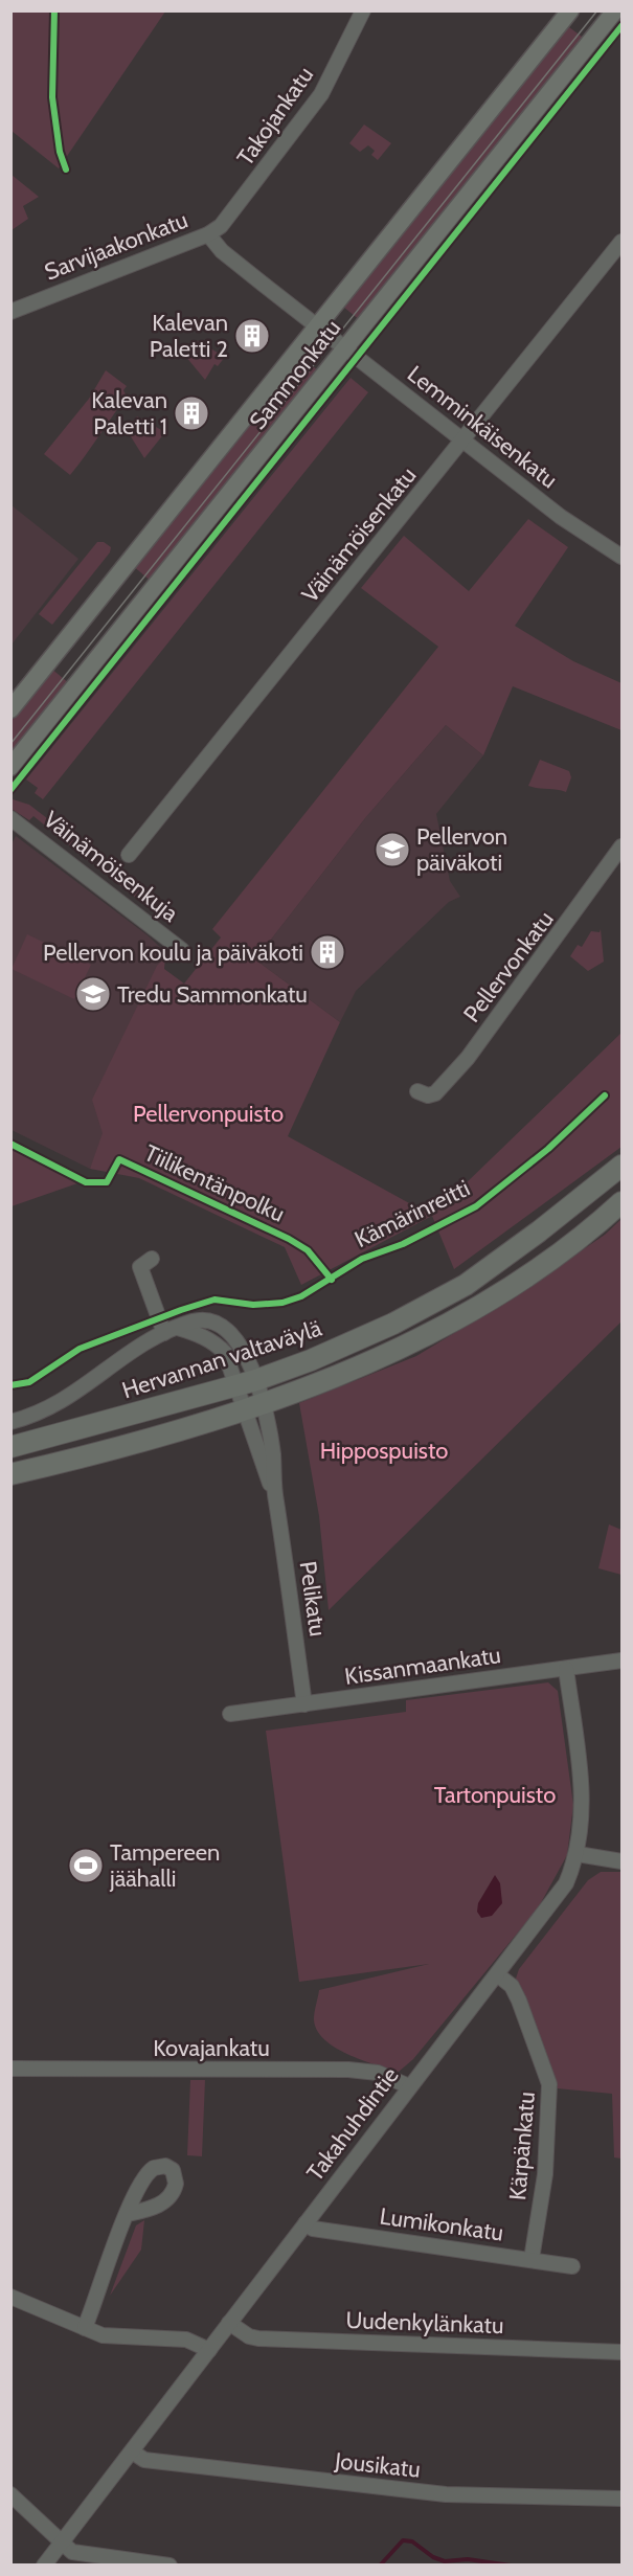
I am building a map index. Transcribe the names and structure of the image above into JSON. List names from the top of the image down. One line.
{"streets":{"highway":["Hervannan valtaväylä"],"main road":["Sammonkatu"],"street":["Takojankatu","Sarvijaakonkatu","Lemminkäisenkatu","Väinämöisenkatu","Väinämöisenkuja","Pellervonkatu","Pelikatu","Kissanmaankatu","Kovajankatu","Takahuhdintie","Kärpänkatu","Lumikonkatu","Uudenkylänkatu","Jousikatu"],"cycle path":["Tiilikentänpolku","Kämärinreitti"]},"crossings":[["Takojankatu","Sarvijaakonkatu"],["Sarvijaakonkatu","Sammonkatu"],["Sarvijaakonkatu","Lemminkäisenkatu"],["Sammonkatu","Lemminkäisenkatu"],["Lemminkäisenkatu","Väinämöisenkatu"],["Hervannan valtaväylä","Pelikatu"],["Pelikatu","Kissanmaankatu"],["Kissanmaankatu","Takahuhdintie"],["Kovajankatu","Takahuhdintie"],["Takahuhdintie","Kärpänkatu"],["Takahuhdintie","Lumikonkatu"],["Takahuhdintie","Uudenkylänkatu"],["Takahuhdintie","Jousikatu"],["Kärpänkatu","Lumikonkatu"]],"parks":["Pellervonpuisto","Hippospuisto","Tartonpuisto"],"places":{"building":["Kalevan Paletti 2","Kalevan Paletti 1","Pellervon koulu ja päiväkoti"],"school or university":["Pellervon päiväkoti","Tredu Sammonkatu"],"sports":["Tampereen jäähalli"]}}
